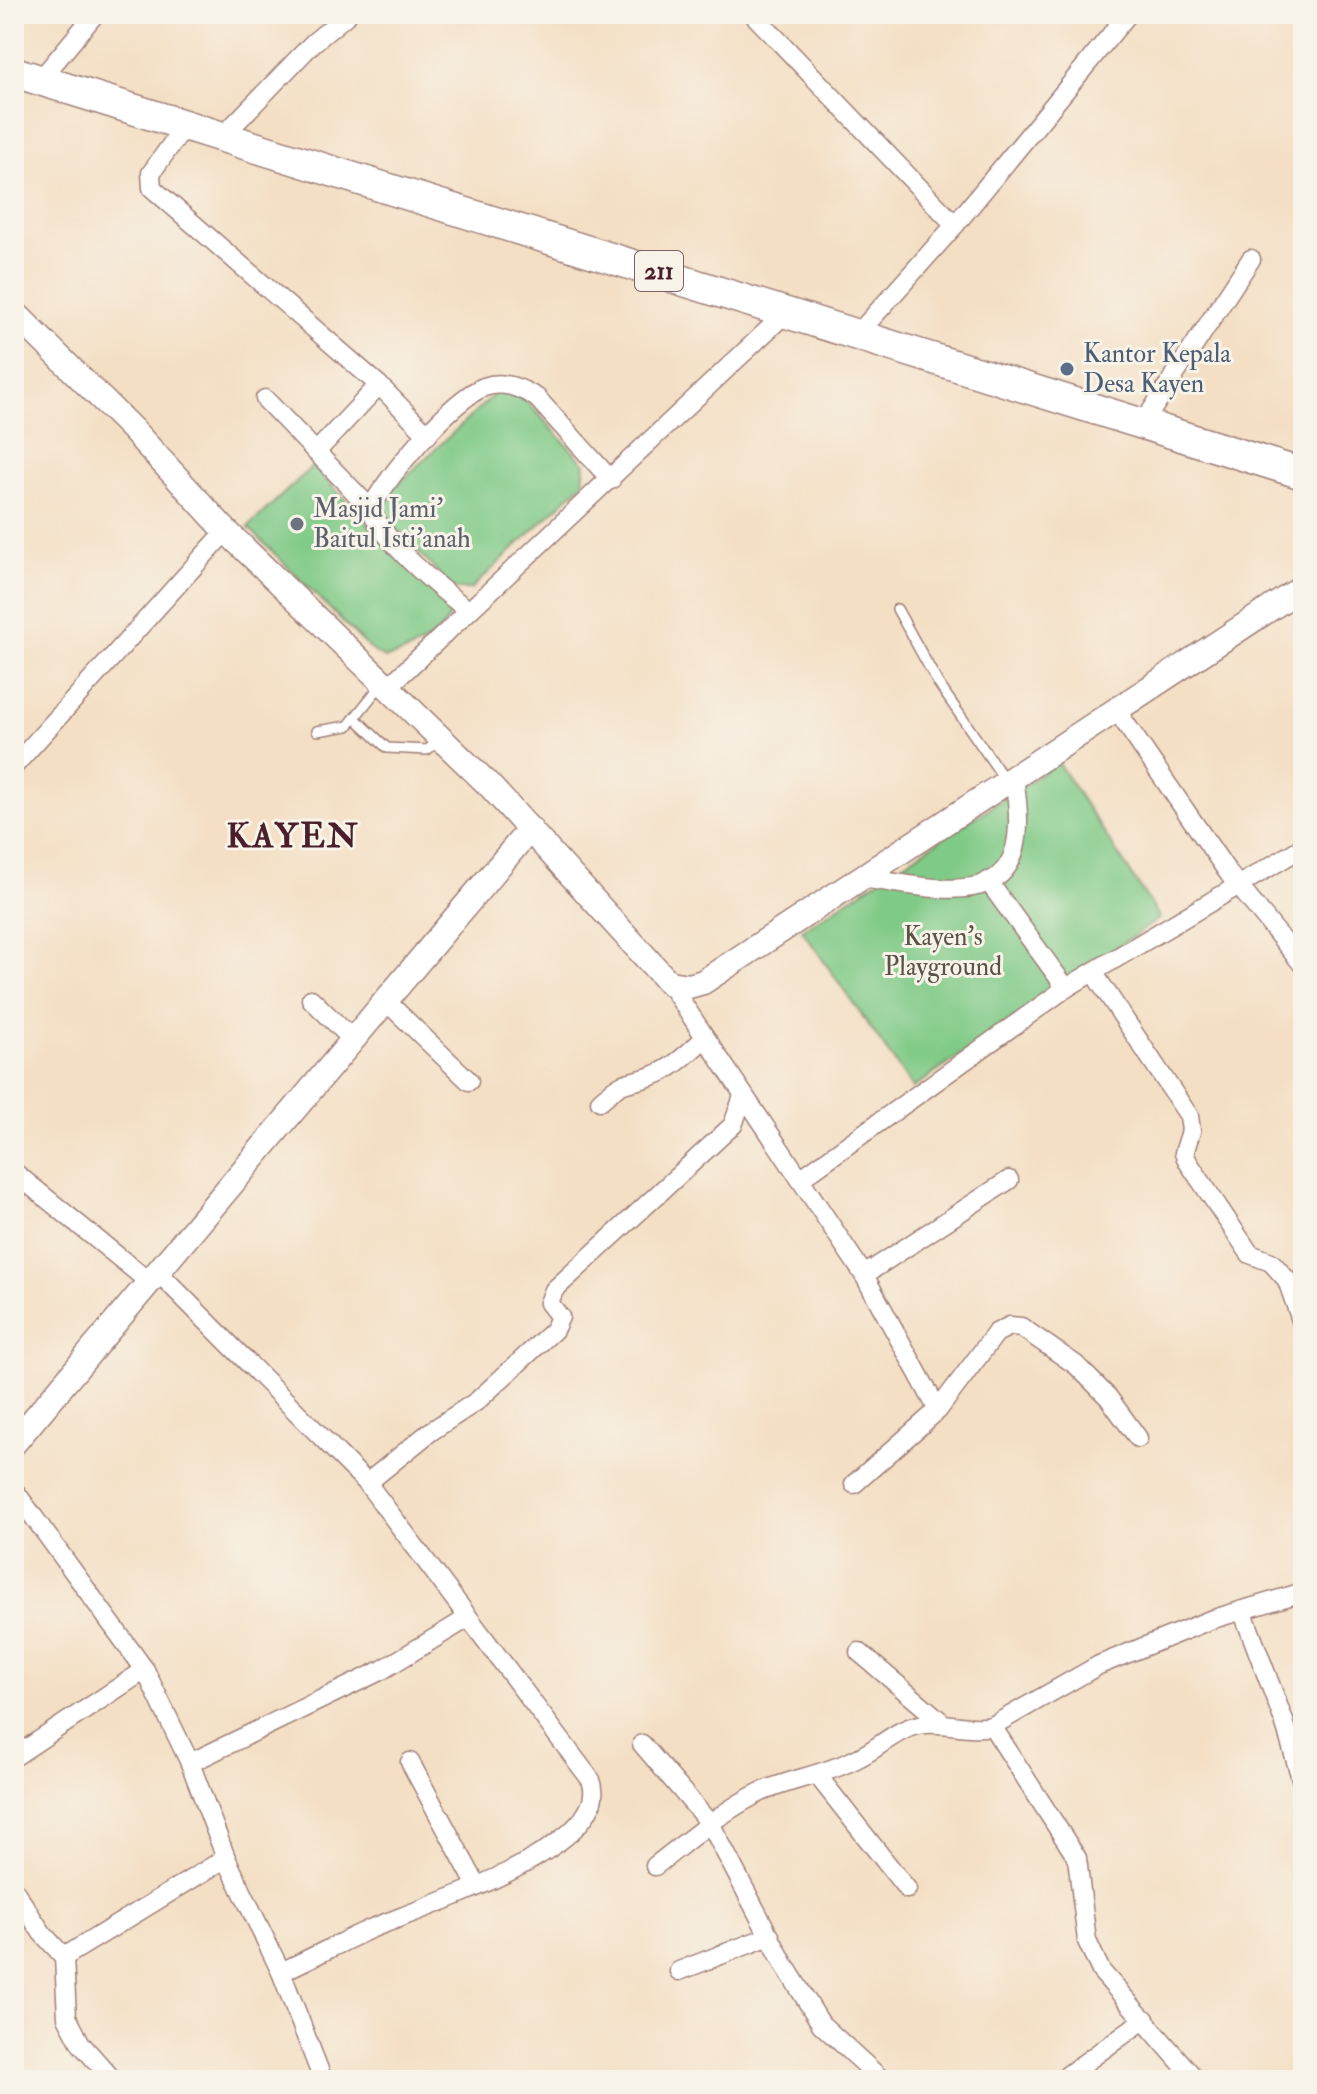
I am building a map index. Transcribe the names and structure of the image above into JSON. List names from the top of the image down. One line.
{"streets":{"main road":["211"]},"districts":["KAYEN"],"parks":["Kayen's Playground"],"places":["Kantor Kepala Desa Kayen","Masjid Jami' Baitul Isti'anah"]}
